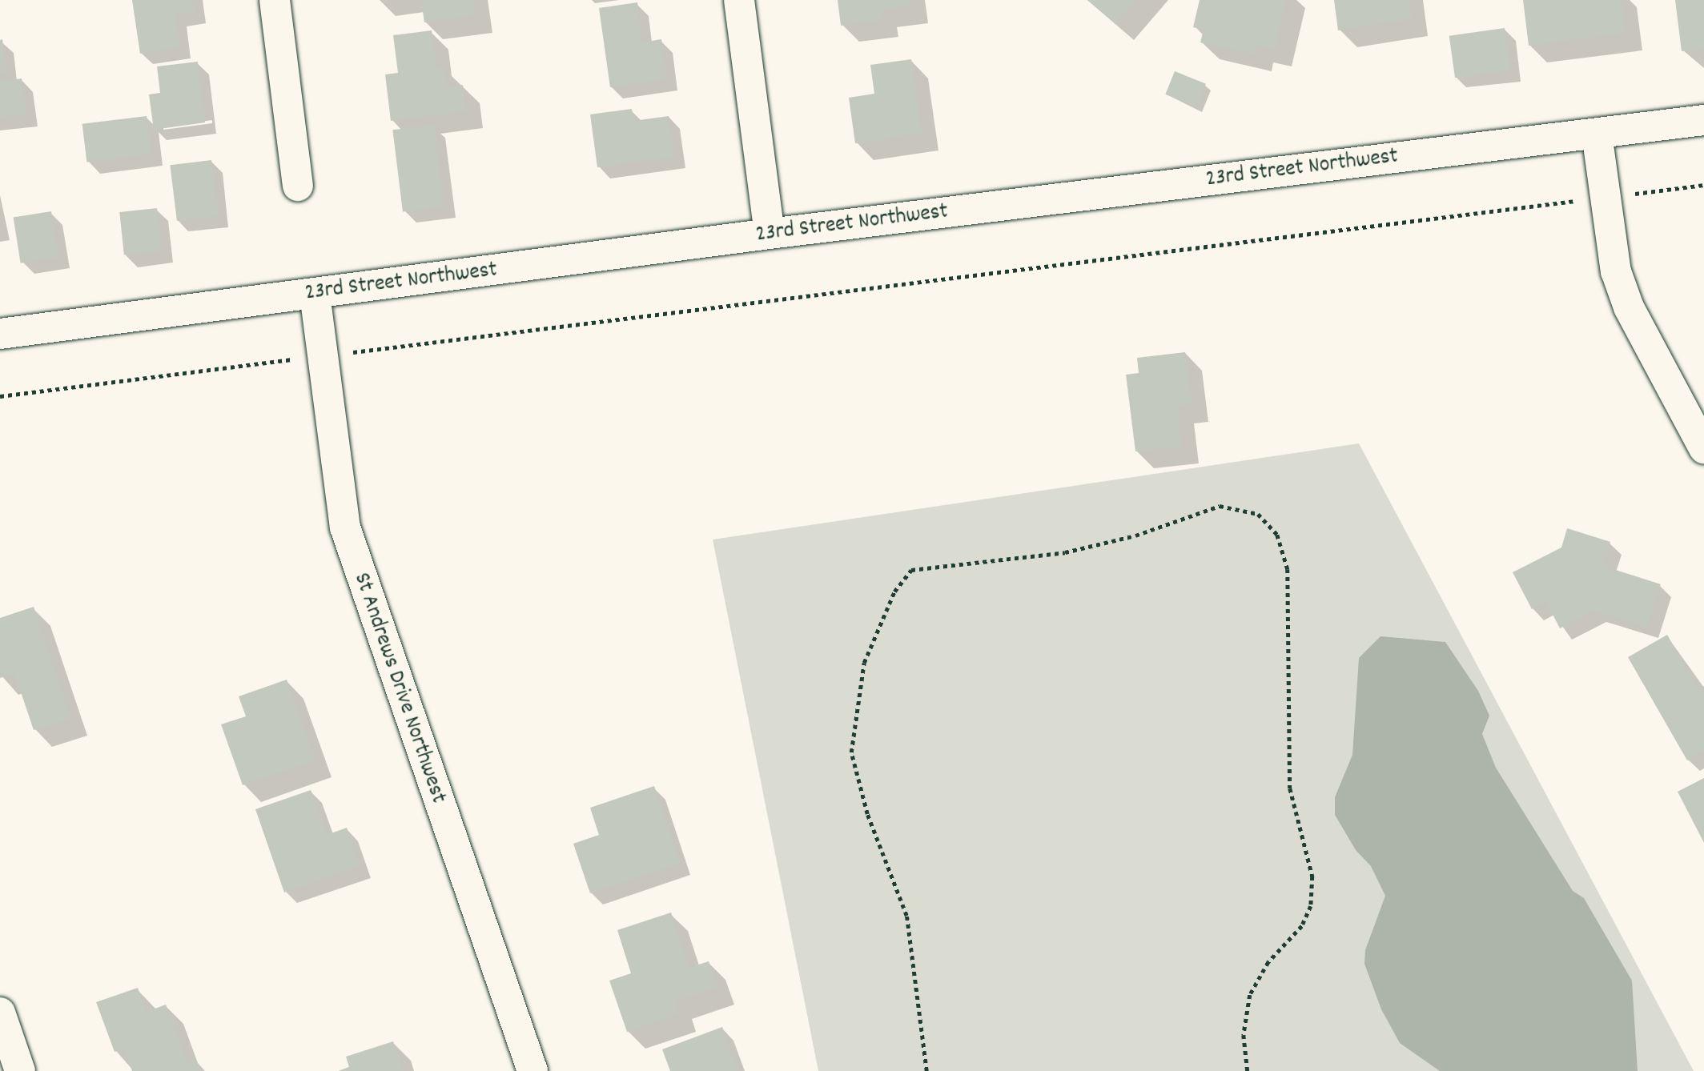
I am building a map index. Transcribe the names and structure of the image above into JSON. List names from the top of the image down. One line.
{"streets":{"street":["23rd Street Northwest","St Andrews Drive Northwest"]},"crossings":[["23rd Street Northwest","St Andrews Drive Northwest"]]}
